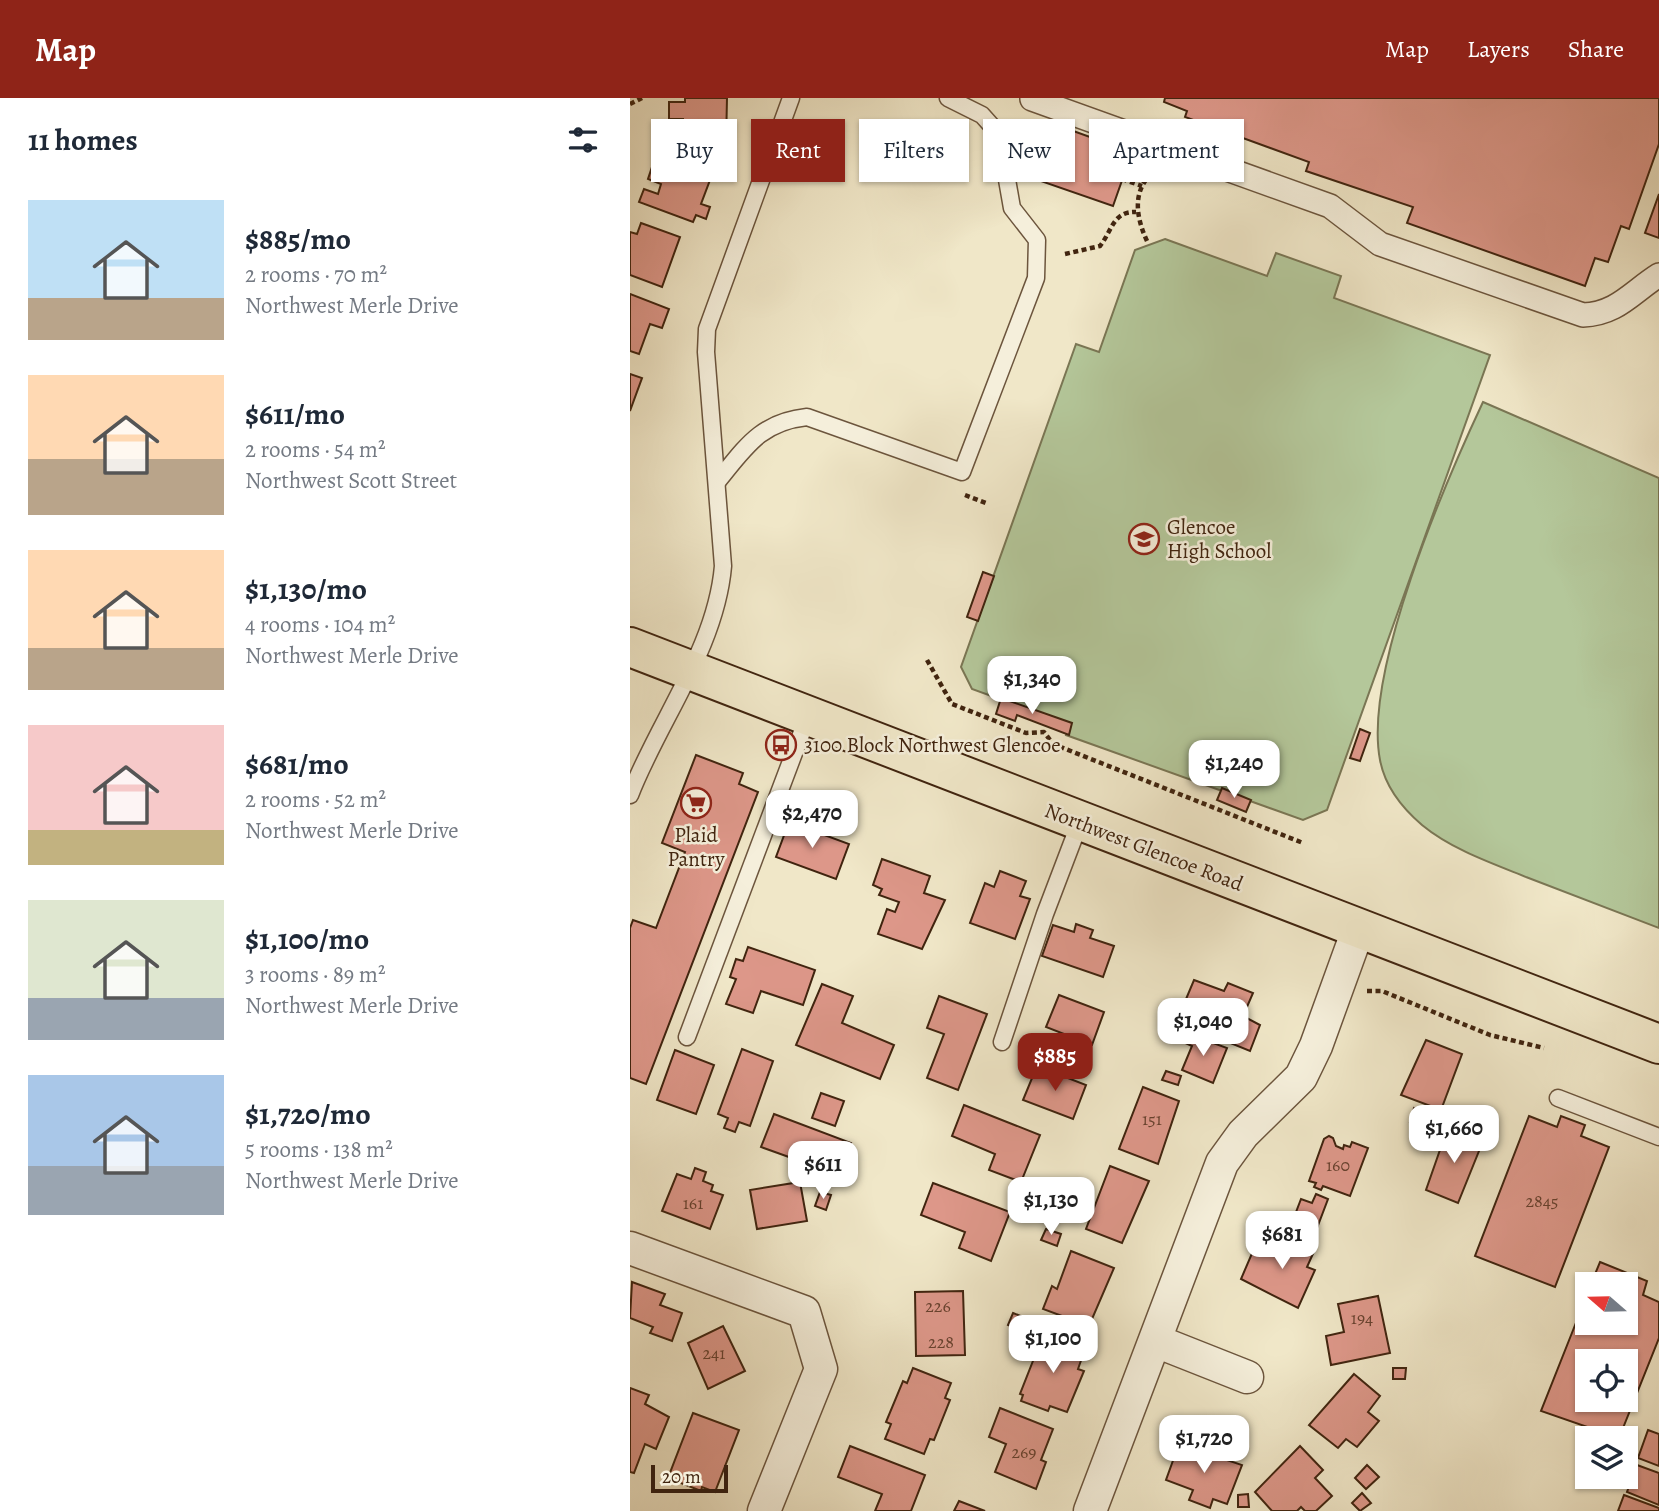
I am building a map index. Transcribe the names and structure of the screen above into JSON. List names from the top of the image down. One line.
{"streets":{"main road":["Northwest Glencoe Road"]},"places":{"school or university":["Glencoe High School"],"bus stop":["3100 Block Northwest Glencoe"],"supermarket":["Plaid Pantry"]},"house_numbers":["151","160","2845","161","226","194","228","241","269"],"scale_bar":"20 m","north":"left","page":{"header":"Map","nav":["Map","Layers","Share"],"heading":"11 homes","chip":["Buy","Rent","Filters","New","Apartment"],"list":[{"name":"$885/mo","note":"2 rooms · 70 m² · Northwest Merle Drive"},{"name":"$611/mo","note":"2 rooms · 54 m² · Northwest Scott Street"},{"name":"$1,130/mo","note":"4 rooms · 104 m² · Northwest Merle Drive"},{"name":"$681/mo","note":"2 rooms · 52 m² · Northwest Merle Drive"},{"name":"$1,100/mo","note":"3 rooms · 89 m² · Northwest Merle Drive"},{"name":"$1,720/mo","note":"5 rooms · 138 m² · Northwest Merle Drive"}],"price":["$1,340","$1,240","$2,470","$1,040","$885","$1,660","$611","$1,130","$681","$1,100","$1,720"],"scale":"20 m"}}
